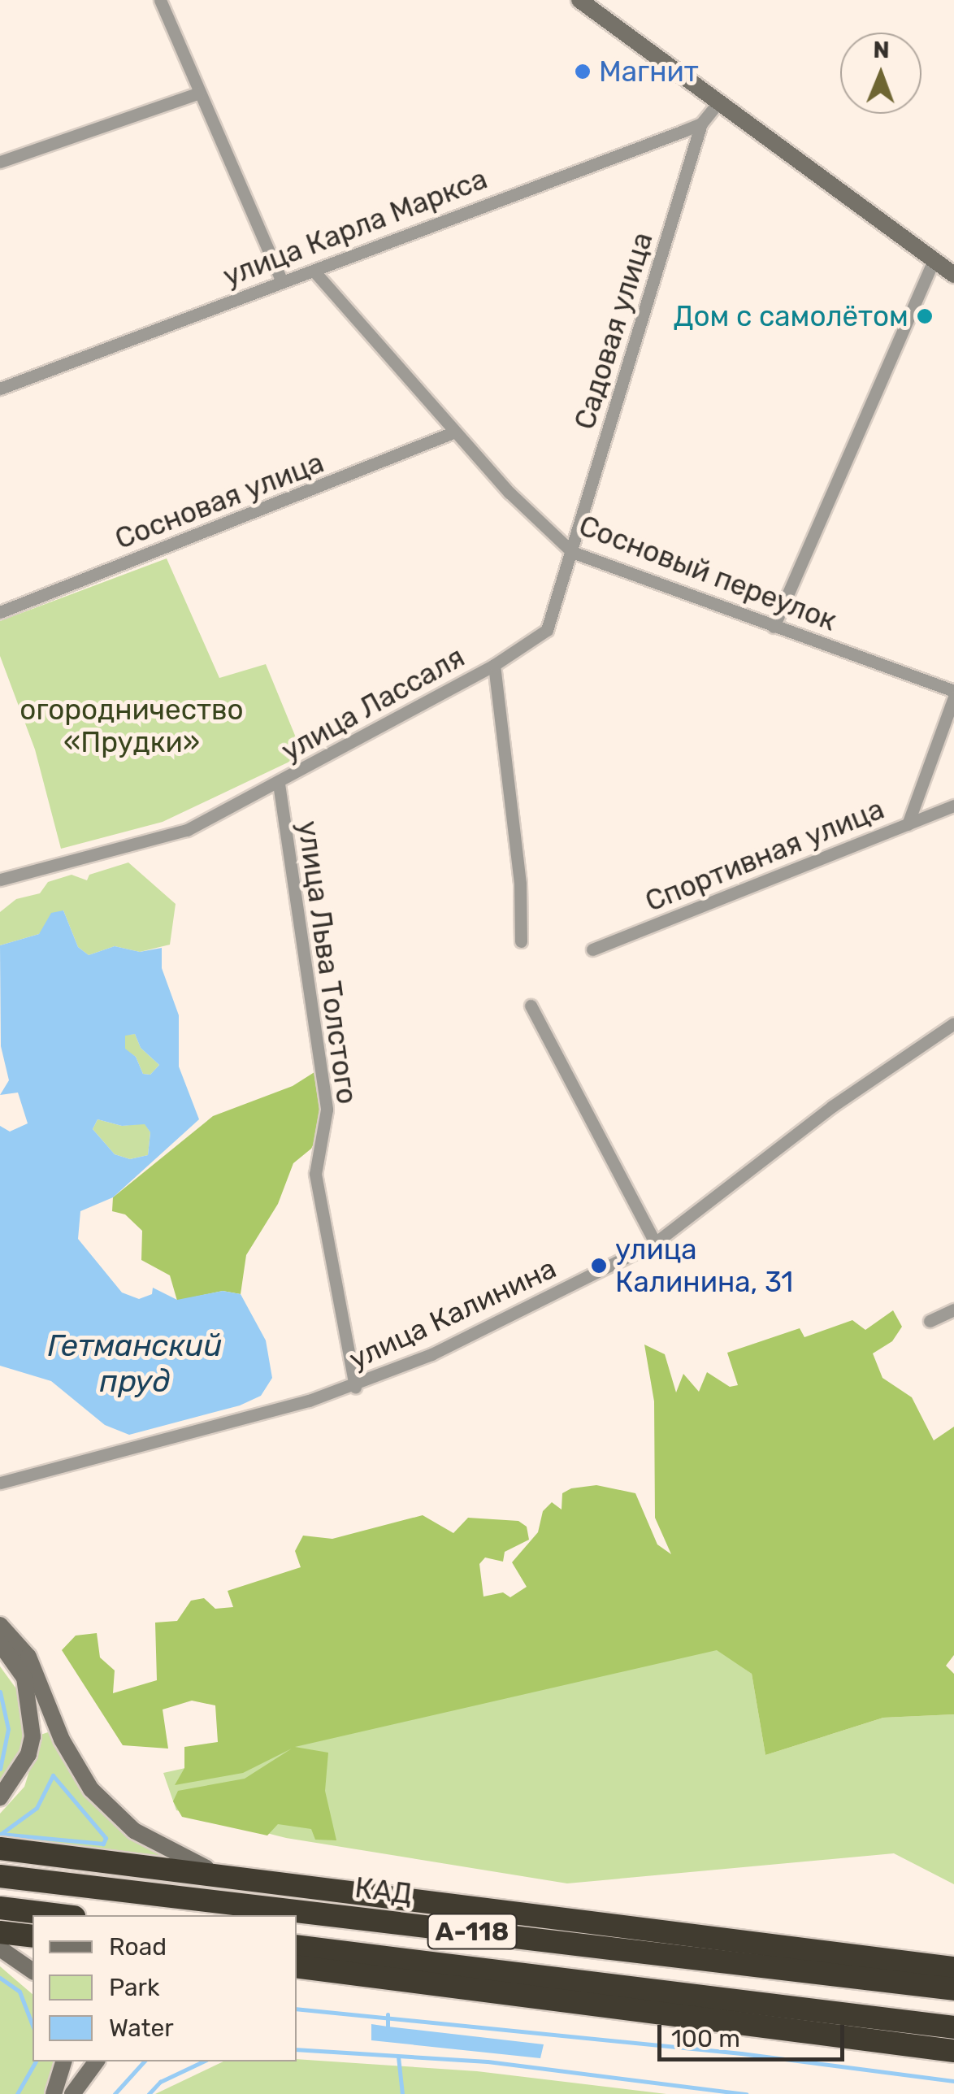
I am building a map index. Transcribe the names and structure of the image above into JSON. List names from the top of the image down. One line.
{"streets":{"highway":["КАД","А-118"],"street":["улица Карла Маркса","Садовая улица","Сосновая улица","Сосновый переулок","улица Лассаля","Спортивная улица","улица Льва Толстого","улица Калинина"]},"crossings":[["улица Карла Маркса","Садовая улица"],["улица Карла Маркса","Сосновый переулок"],["Садовая улица","Сосновый переулок"],["Садовая улица","улица Лассаля"],["Сосновая улица","Сосновый переулок"],["Сосновый переулок","улица Лассаля"],["улица Лассаля","улица Льва Толстого"],["улица Льва Толстого","улица Калинина"]],"water":["Гетманский пруд"],"parks":["огородничество «Прудки»"],"places":["Магнит","Дом с самолётом","улица Калинина, 31"],"legend":["Road","Park","Water"],"scale_bar":"100 m","north":"top"}
